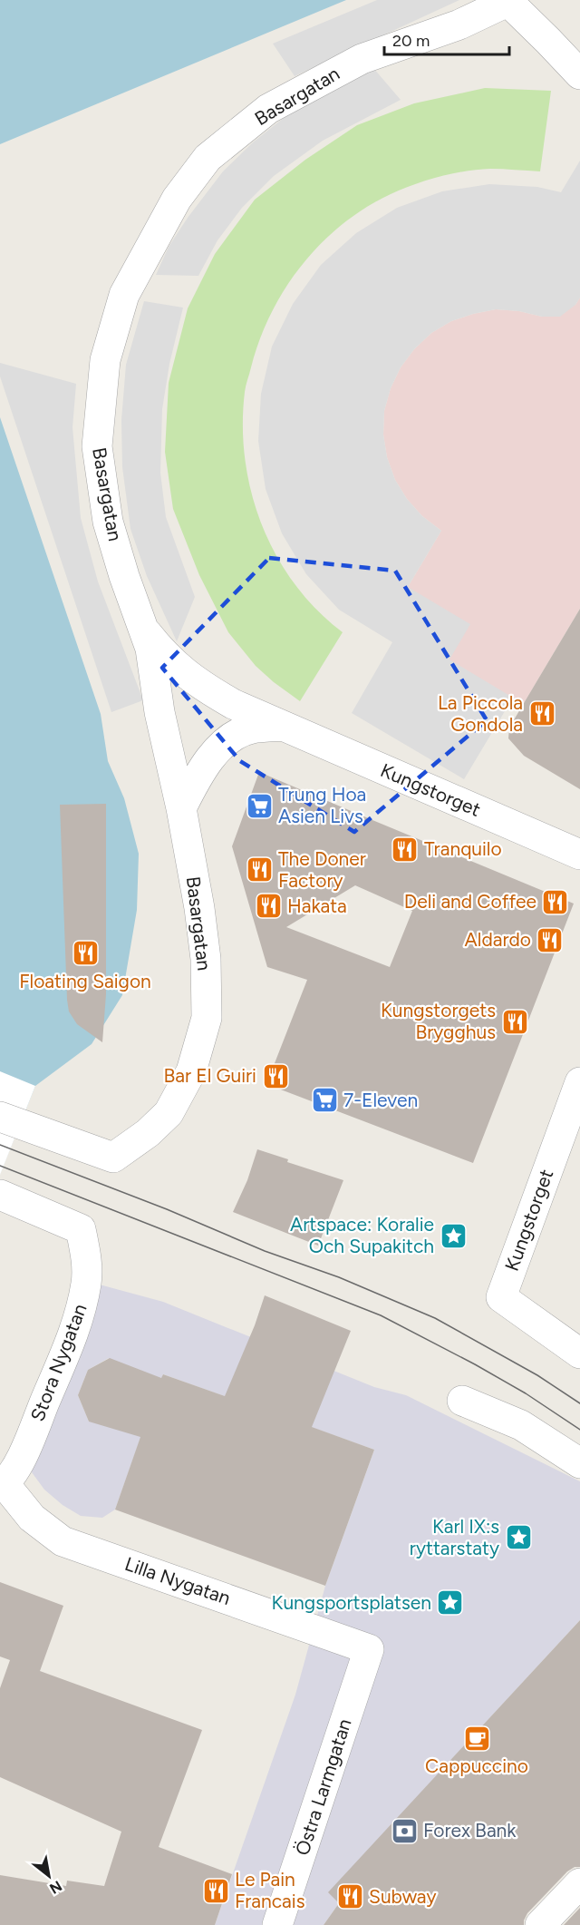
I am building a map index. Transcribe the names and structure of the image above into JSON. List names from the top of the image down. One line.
{"streets":{"street":["Basargatan","Kungstorget","Stora Nygatan","Lilla Nygatan","Östra Larmgatan"]},"crossings":[["Basargatan","Kungstorget"],["Stora Nygatan","Lilla Nygatan"],["Lilla Nygatan","Östra Larmgatan"]],"places":{"restaurant":["La Piccola Gondola","Tranquilo","The Doner Factory","Deli and Coffee","Hakata","Aldardo","Floating Saigon","Kungstorgets Brygghus","Bar El Guiri","Le Pain Francais","Subway"],"supermarket":["Trung Hoa Asien Livs","7-Eleven"],"place":["Artspace: Koralie Och Supakitch","Karl IX:s ryttarstaty","Kungsportsplatsen"],"cafe":["Cappuccino"],"bank":["Forex Bank"]},"scale_bar":"20 m","north":"bottom right"}
